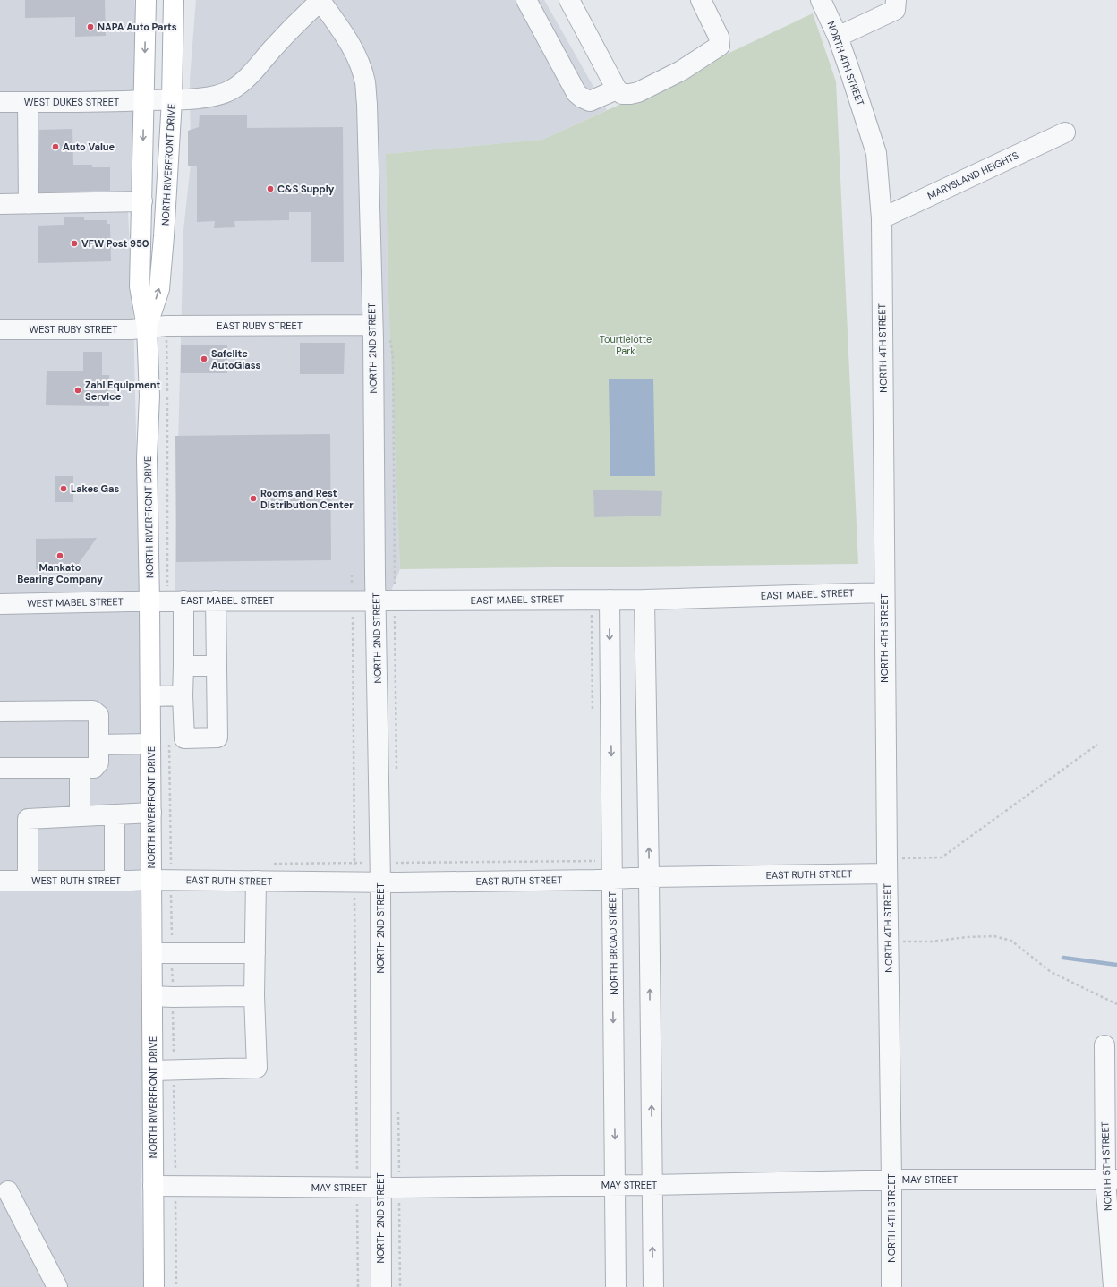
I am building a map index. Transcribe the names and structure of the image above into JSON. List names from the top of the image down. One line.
{"streets":{"main road":["NORTH RIVERFRONT DRIVE"],"street":["NORTH 4TH STREET","WEST DUKES STREET","MARYSLAND HEIGHTS","EAST RUBY STREET","WEST RUBY STREET","NORTH 2ND STREET","EAST MABEL STREET","WEST MABEL STREET","EAST RUTH STREET","WEST RUTH STREET","NORTH BROAD STREET","NORTH 5TH STREET","MAY STREET"]},"crossings":[["NORTH 4TH STREET","MARYSLAND HEIGHTS"],["NORTH 4TH STREET","EAST MABEL STREET"],["NORTH 4TH STREET","EAST RUTH STREET"],["NORTH 4TH STREET","MAY STREET"],["WEST DUKES STREET","NORTH RIVERFRONT DRIVE"],["WEST DUKES STREET","NORTH 2ND STREET"],["NORTH RIVERFRONT DRIVE","EAST RUBY STREET"],["NORTH RIVERFRONT DRIVE","WEST RUBY STREET"],["NORTH RIVERFRONT DRIVE","EAST MABEL STREET"],["NORTH RIVERFRONT DRIVE","WEST MABEL STREET"],["NORTH RIVERFRONT DRIVE","EAST RUTH STREET"],["NORTH RIVERFRONT DRIVE","WEST RUTH STREET"],["NORTH RIVERFRONT DRIVE","MAY STREET"],["EAST RUBY STREET","WEST RUBY STREET"],["EAST RUBY STREET","NORTH 2ND STREET"],["NORTH 2ND STREET","EAST MABEL STREET"],["NORTH 2ND STREET","EAST RUTH STREET"],["NORTH 2ND STREET","MAY STREET"],["EAST MABEL STREET","WEST MABEL STREET"],["EAST MABEL STREET","NORTH BROAD STREET"],["EAST RUTH STREET","WEST RUTH STREET"],["EAST RUTH STREET","NORTH BROAD STREET"],["NORTH BROAD STREET","MAY STREET"],["NORTH 5TH STREET","MAY STREET"]],"parks":["Tourtlelotte Park"],"places":["NAPA Auto Parts","Auto Value","C&S Supply","VFW Post 950","Safelite AutoGlass","Zahl Equipment Service","Lakes Gas","Rooms and Rest Distribution Center","Mankato Bearing Company"]}
